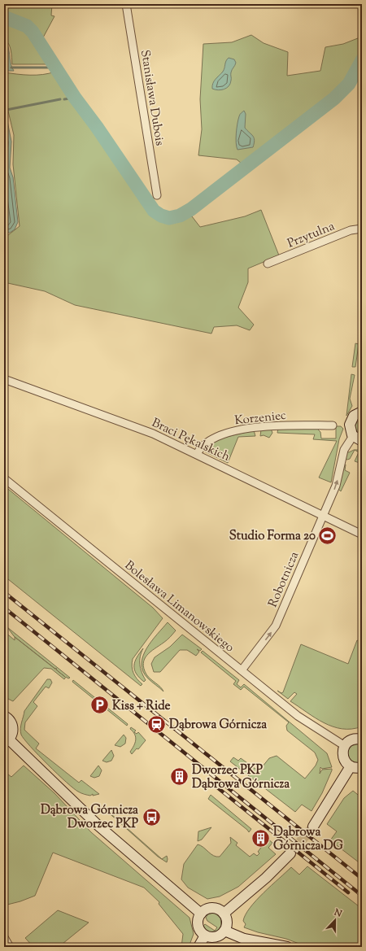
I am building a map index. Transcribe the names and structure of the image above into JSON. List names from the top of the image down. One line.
{"streets":{"street":["Stanisława Dubois","Przytulna","Korzeniec","Braci Pękalskich","Robotnicza","Bolesława Limanowskiego"]},"crossings":[["Korzeniec","Braci Pękalskich"],["Braci Pękalskich","Robotnicza"],["Robotnicza","Bolesława Limanowskiego"]],"one_way":["Robotnicza"],"places":{"sports":["Studio Forma 20"],"parking":["Kiss + Ride"],"station":["Dąbrowa Górnicza"],"building":["Dworzec PKP Dąbrowa Górnicza","Dąbrowa Górnicza DG"],"bus stop":["Dąbrowa Górnicza Dworzec PKP"]},"north":"top"}
